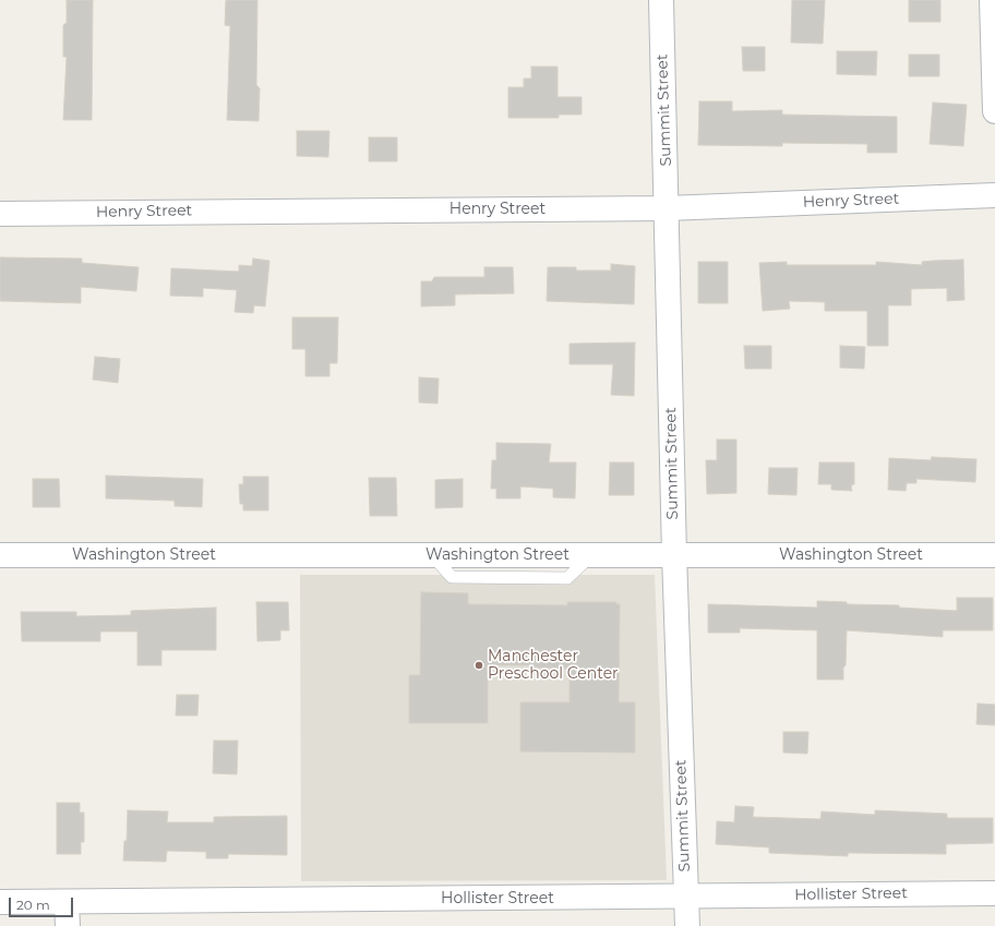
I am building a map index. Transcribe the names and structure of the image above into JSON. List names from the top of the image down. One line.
{"streets":{"street":["Summit Street","Henry Street","Washington Street","Hollister Street"]},"crossings":[["Summit Street","Henry Street"],["Summit Street","Washington Street"],["Summit Street","Hollister Street"]],"places":["Manchester Preschool Center"],"scale_bar":"20 m"}
